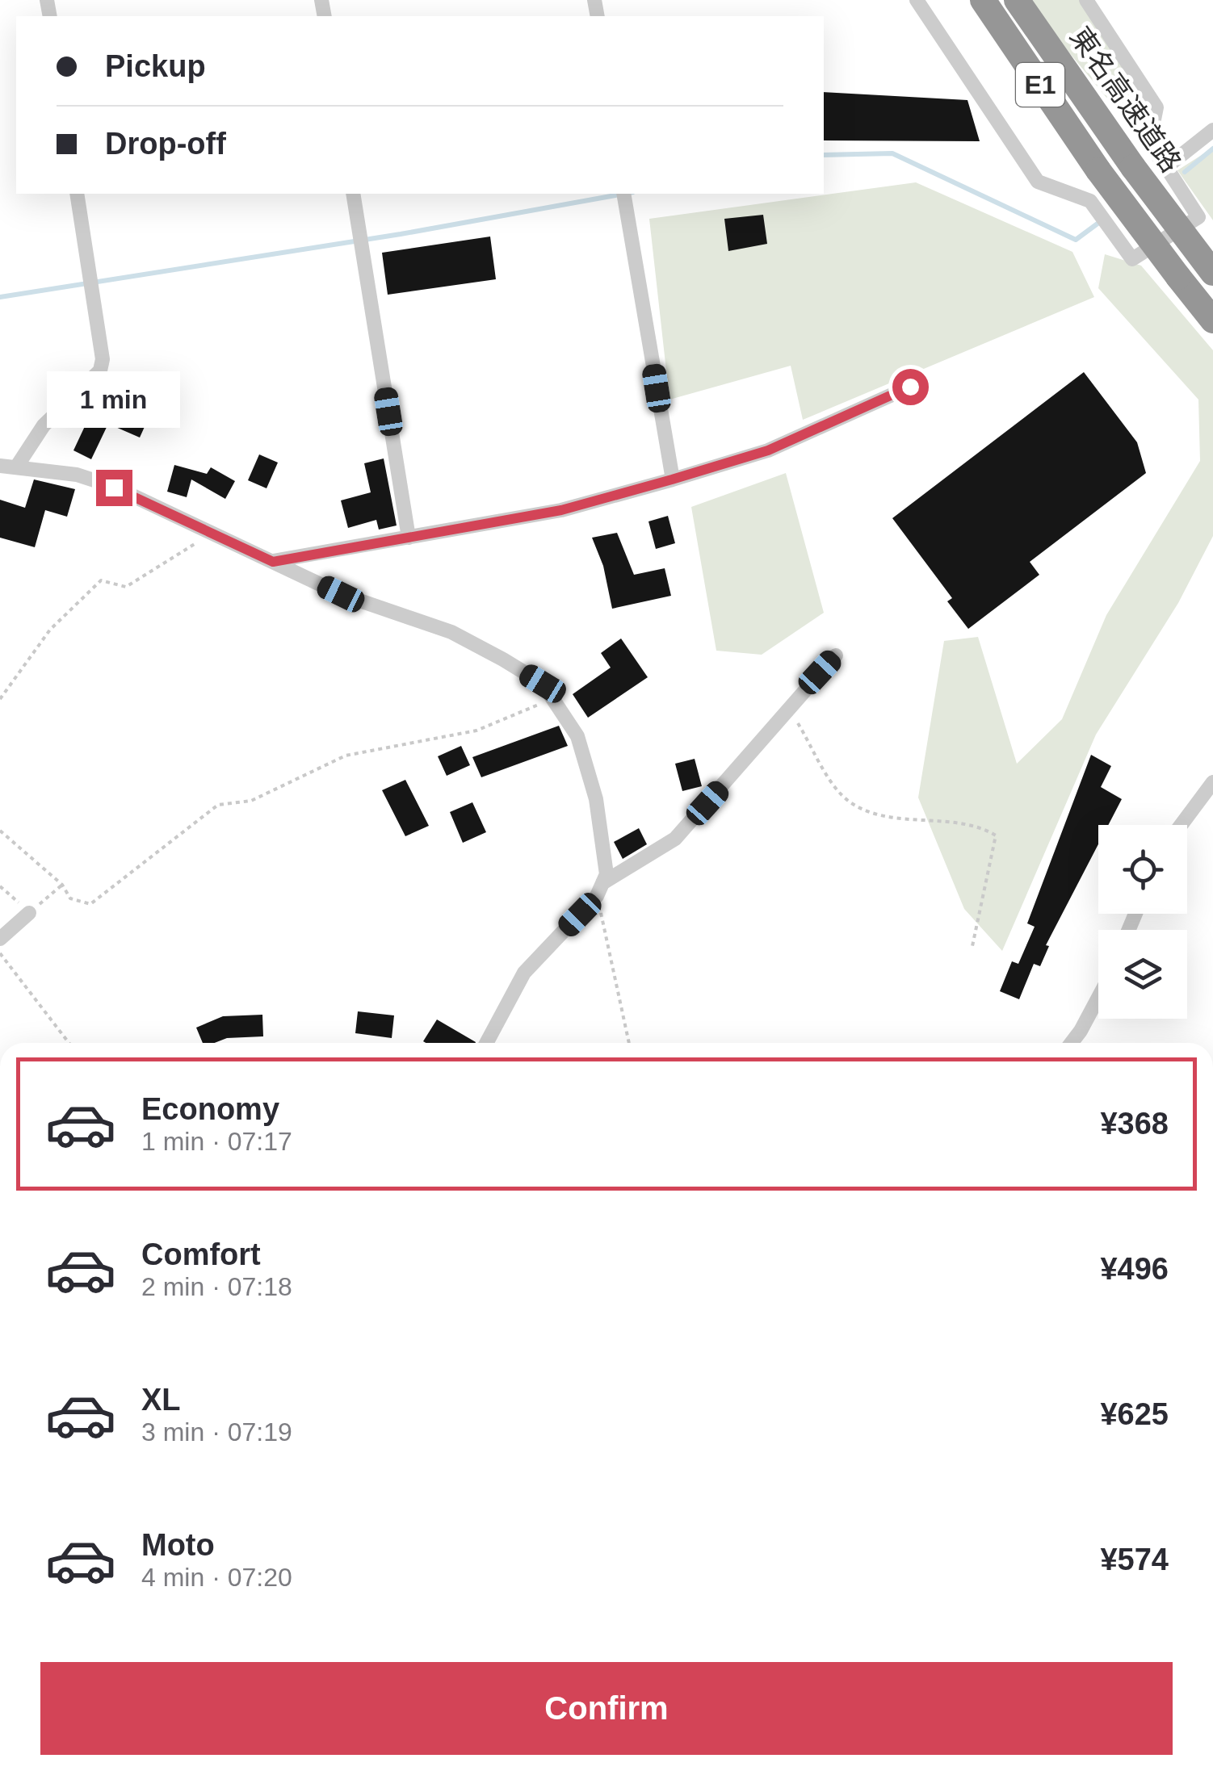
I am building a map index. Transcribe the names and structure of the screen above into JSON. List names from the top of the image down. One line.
{"streets":{"highway":["E1","東名高速道路"]},"page":{"banner":["Pickup","Drop-off"],"bubble":"1 min","list":[{"name":"Economy","note":"1 min · 07:17","value":"¥368"},{"name":"Comfort","note":"2 min · 07:18","value":"¥496"},{"name":"XL","note":"3 min · 07:19","value":"¥625"},{"name":"Moto","note":"4 min · 07:20","value":"¥574"}],"buttons":"Confirm"}}
